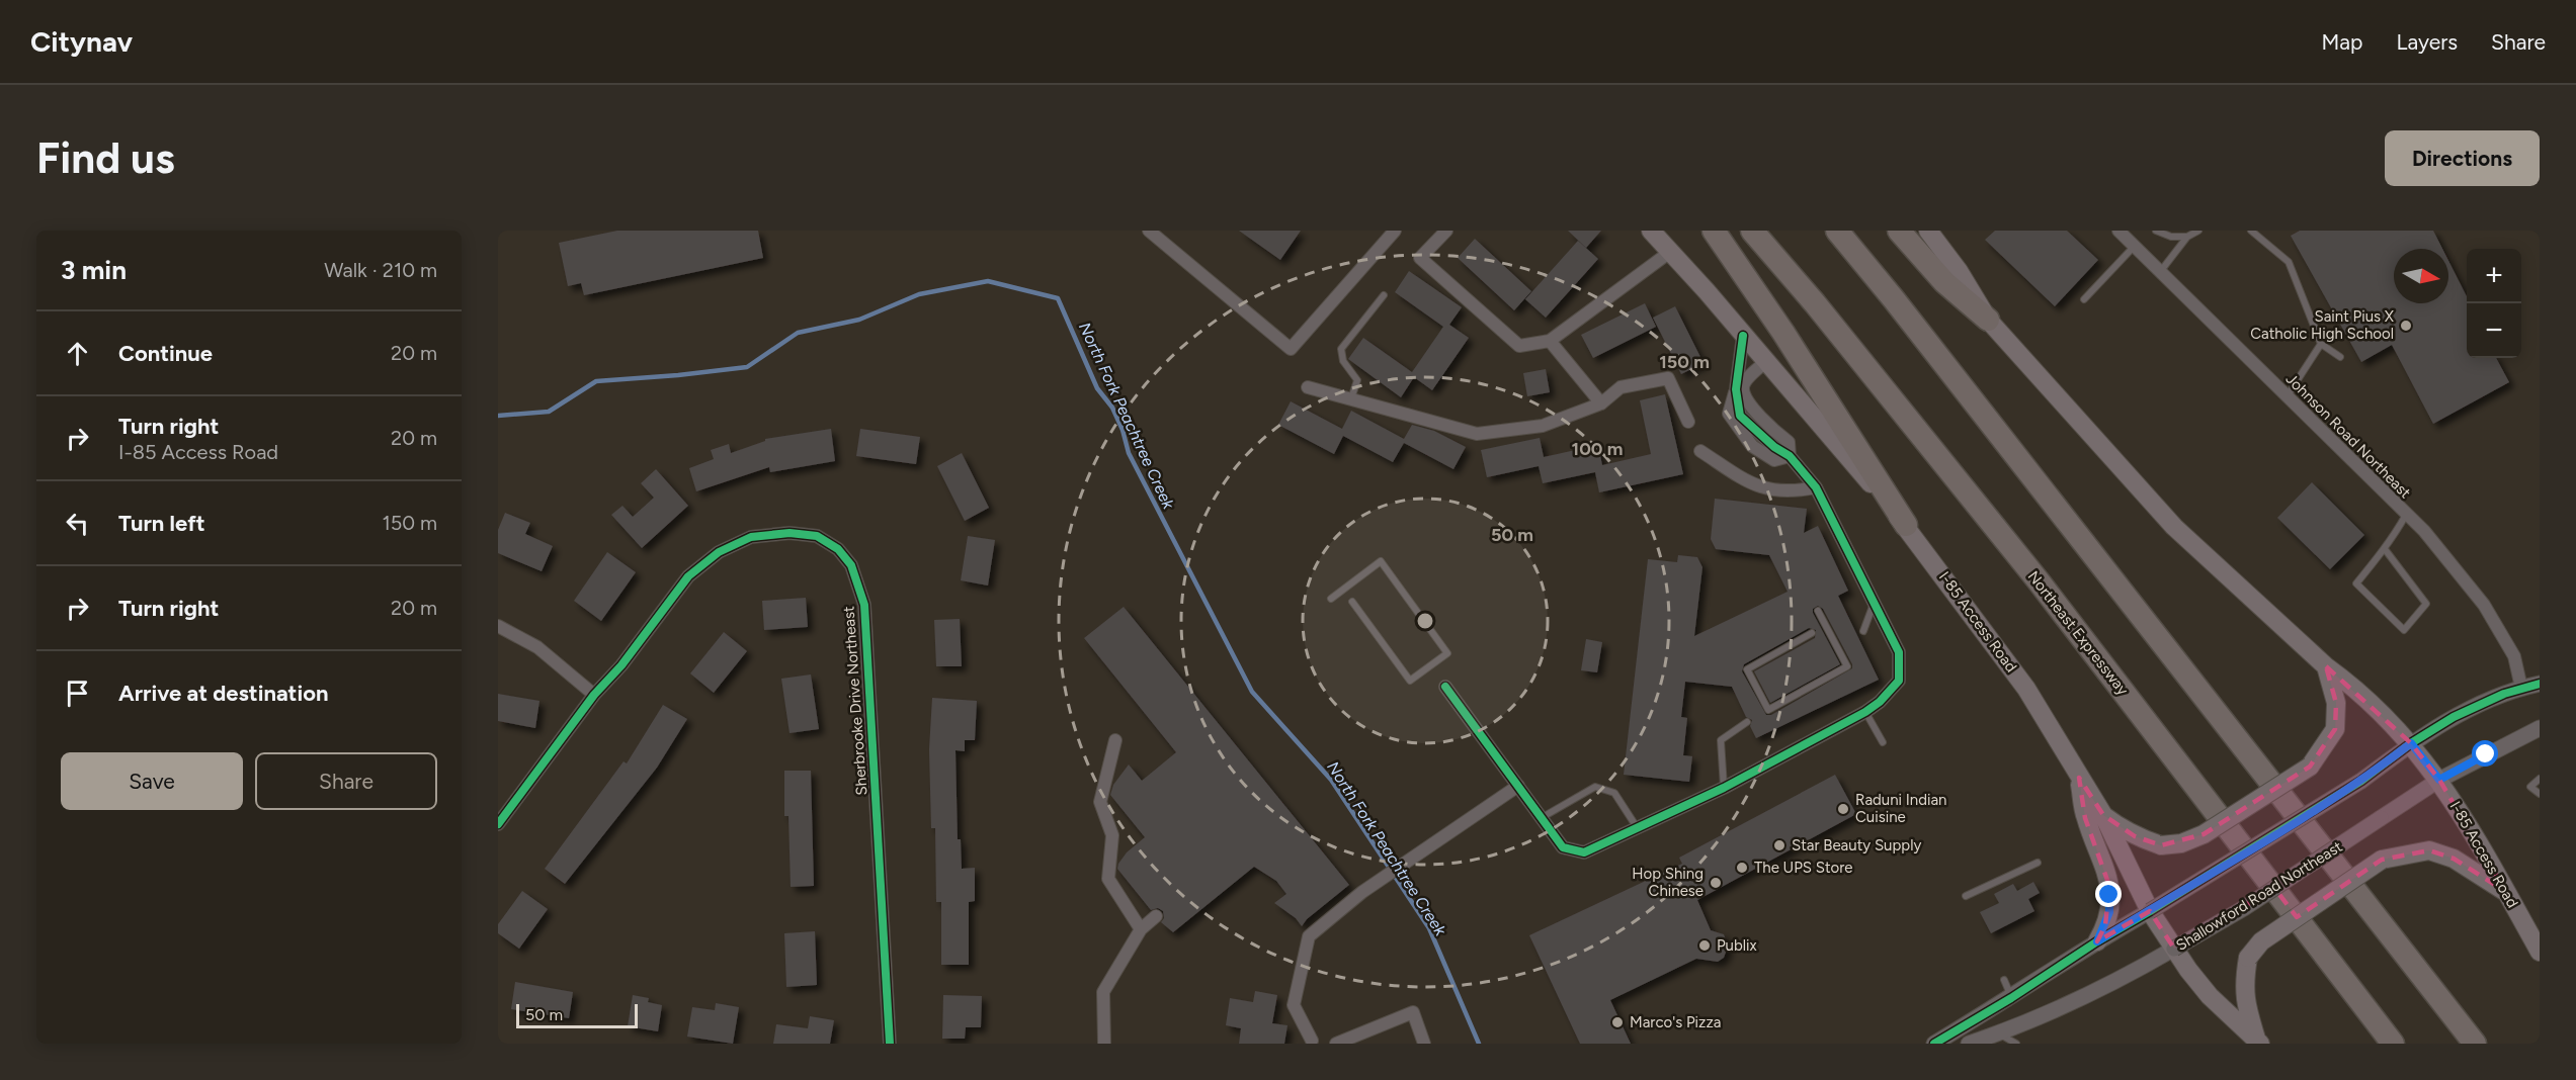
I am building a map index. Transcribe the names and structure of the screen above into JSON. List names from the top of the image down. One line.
{"streets":{"highway":["Northeast Expressway"],"main road":["I-85 Access Road"],"street":["Johnson Road Northeast","Sherbrooke Drive Northeast","Shallowford Road Northeast"]},"crossings":[["I-85 Access Road","Shallowford Road Northeast"]],"water":["North Fork Peachtree Creek"],"places":["Saint Pius X Catholic High School","Raduni Indian Cuisine","Star Beauty Supply","The UPS Store","Hop Shing Chinese","Publix","Marco's Pizza"],"scale_bar":"50 m","north":"right","page":{"header":"Citynav","nav":["Map","Layers","Share"],"buttons":["Directions",["Save","Share"]],"title":"Find us","heading":["3 min","Walk · 210 m"],"map_buttons":["+","−"],"list":[["Continue","20 m"],["Turn right","I-85 Access Road","20 m"],["Turn left","150 m"],["Turn right","20 m"],"Arrive at destination"],"scale":"50 m"},"rings":["150 m","100 m","50 m"]}
